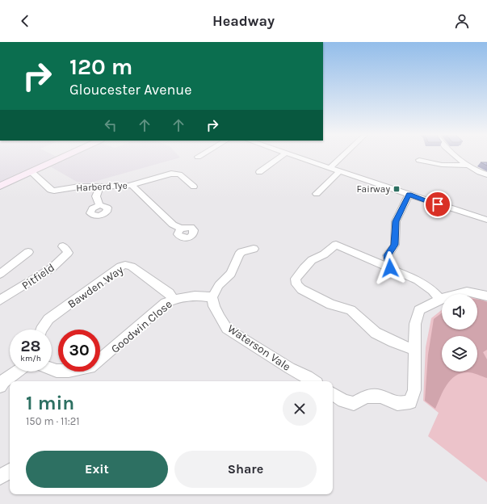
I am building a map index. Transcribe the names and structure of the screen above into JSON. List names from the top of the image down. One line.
{"streets":{"street":["Harberd Tye","Pitfield","Bawden Way","Goodwin Close","Waterson Vale"]},"crossings":[["Bawden Way","Goodwin Close"],["Goodwin Close","Waterson Vale"]],"places":{"transit":["Fairway"]},"page":{"header":"Headway","turn":["120 m","Gloucester Avenue"],"speed":"28 km/h","limit":"30","heading":["1 min","150 m · 11:21"],"buttons":["Exit","Share"]}}
